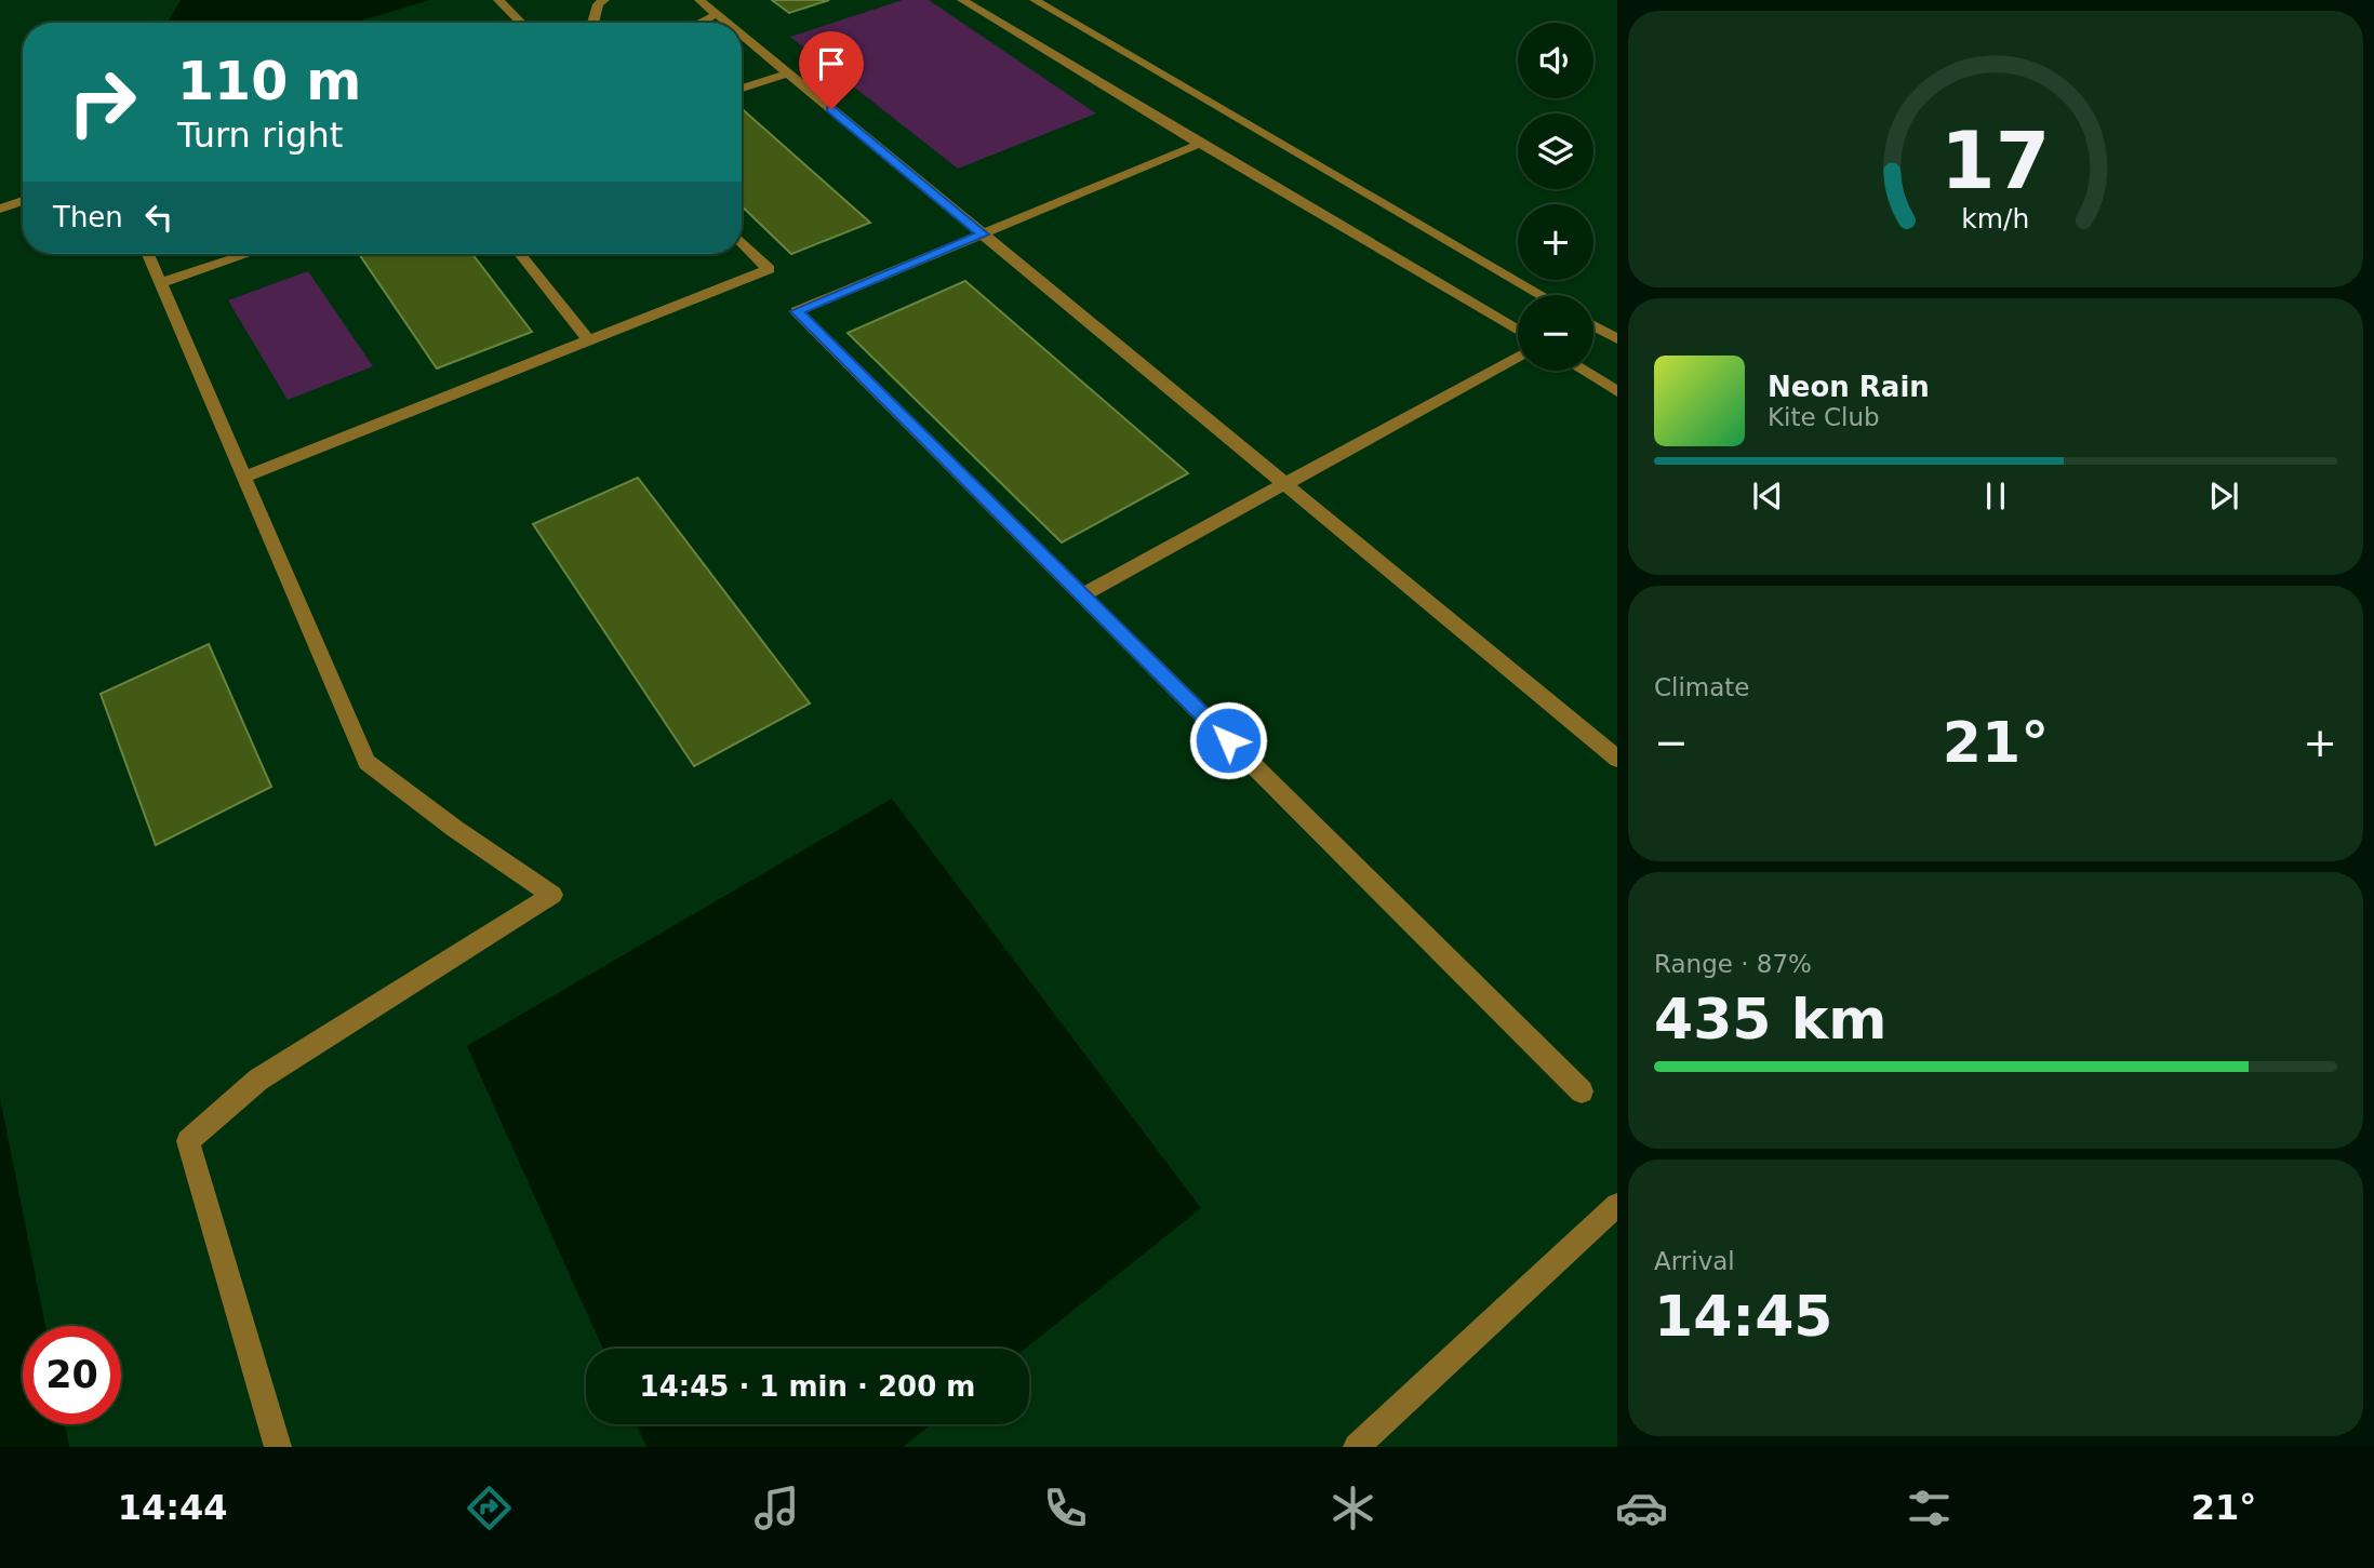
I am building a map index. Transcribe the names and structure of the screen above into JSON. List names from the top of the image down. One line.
{"page":{"map_buttons":["+","−"],"turn":["110 m","Turn right"],"then":"Then","song":["Neon Rain","Kite Club"],"tile":["Climate",["Range · 87%","435 km"],["Arrival","14:45"]],"heat":["−","21°","+"],"limit":"20","trip":"14:45 · 1 min · 200 m","tabs":["14:44","21°"],"gauge":["17","km/h"]}}
